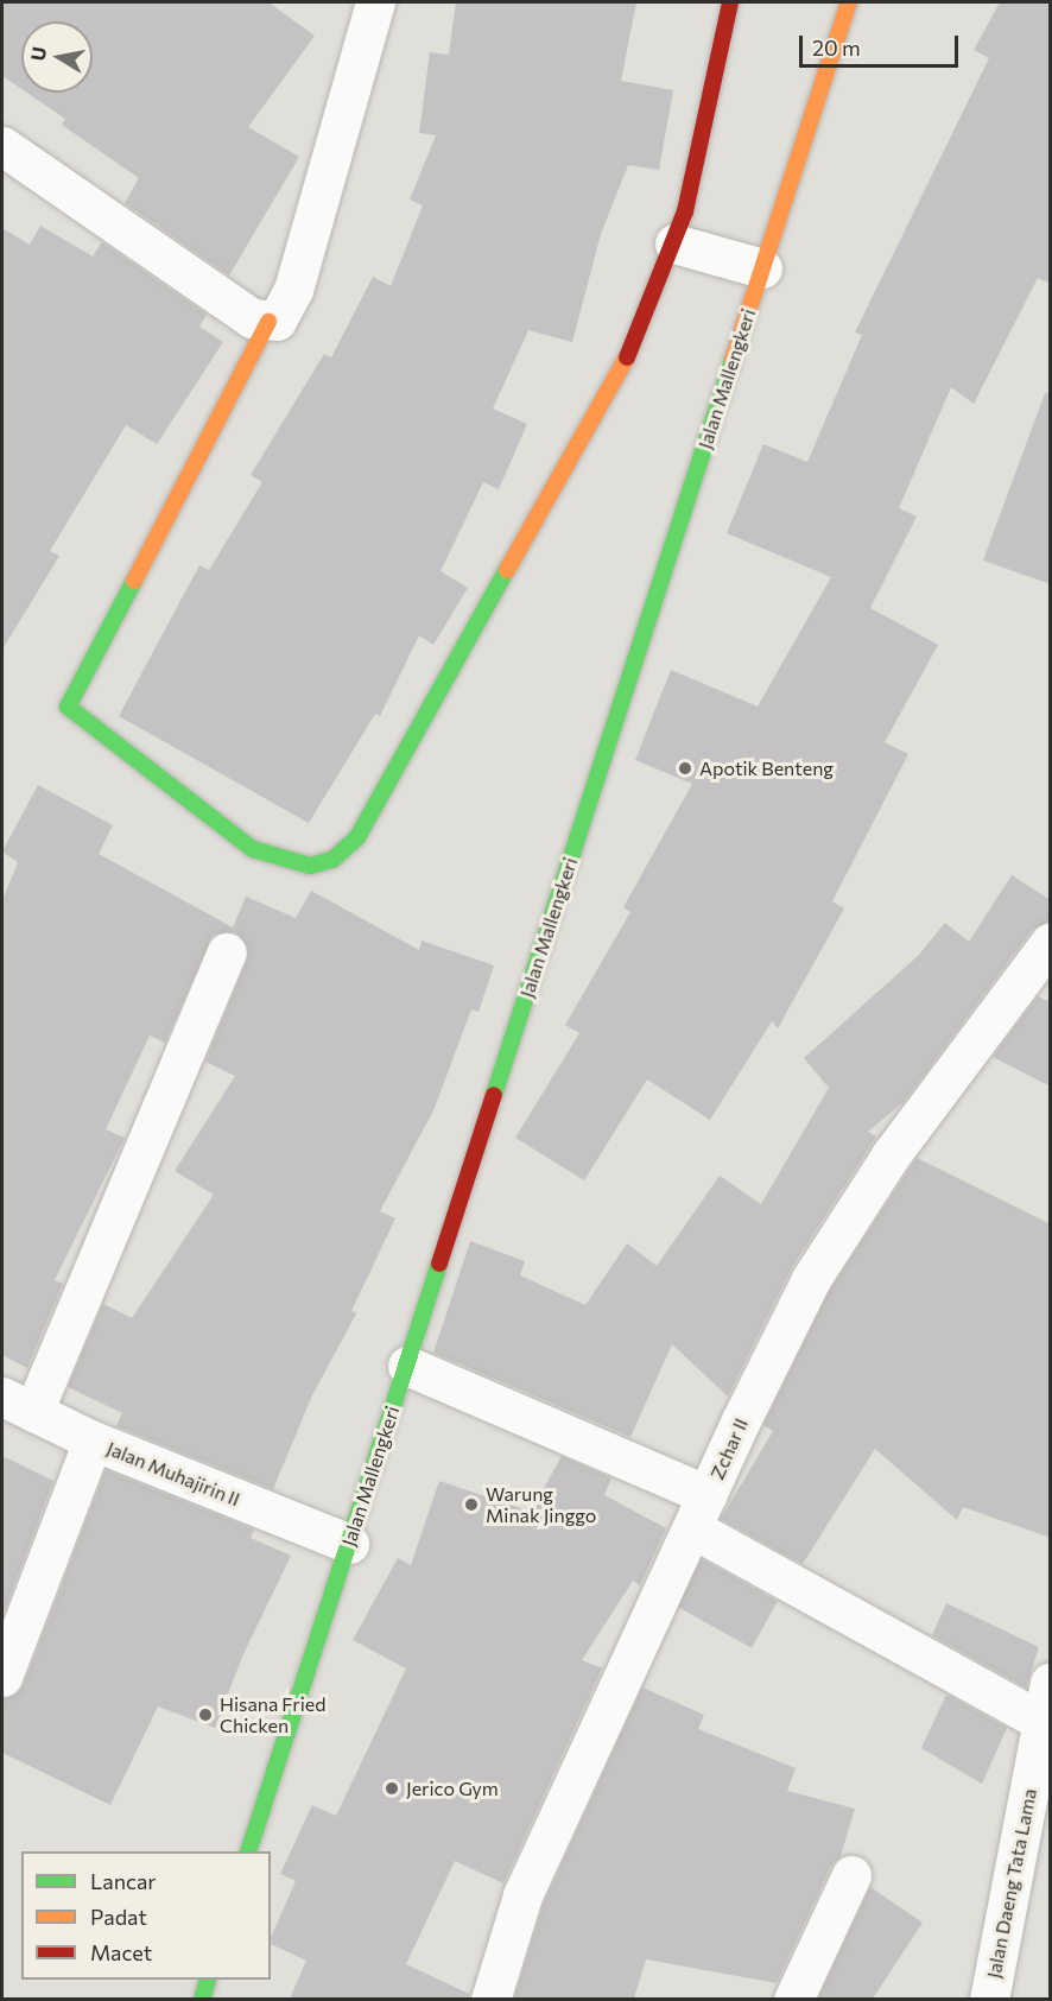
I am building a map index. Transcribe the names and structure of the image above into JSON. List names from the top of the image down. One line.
{"streets":{"main road":["Jalan Mallengkeri"],"street":["Zchar II","Jalan Muhajirin II","Jalan Daeng Tata Lama"]},"crossings":[["Jalan Mallengkeri","Jalan Muhajirin II"]],"places":["Apotik Benteng","Warung Minak Jinggo","Hisana Fried Chicken","Jerico Gym"],"legend":["Lancar","Padat","Macet"],"scale_bar":"20 m","north":"left"}
